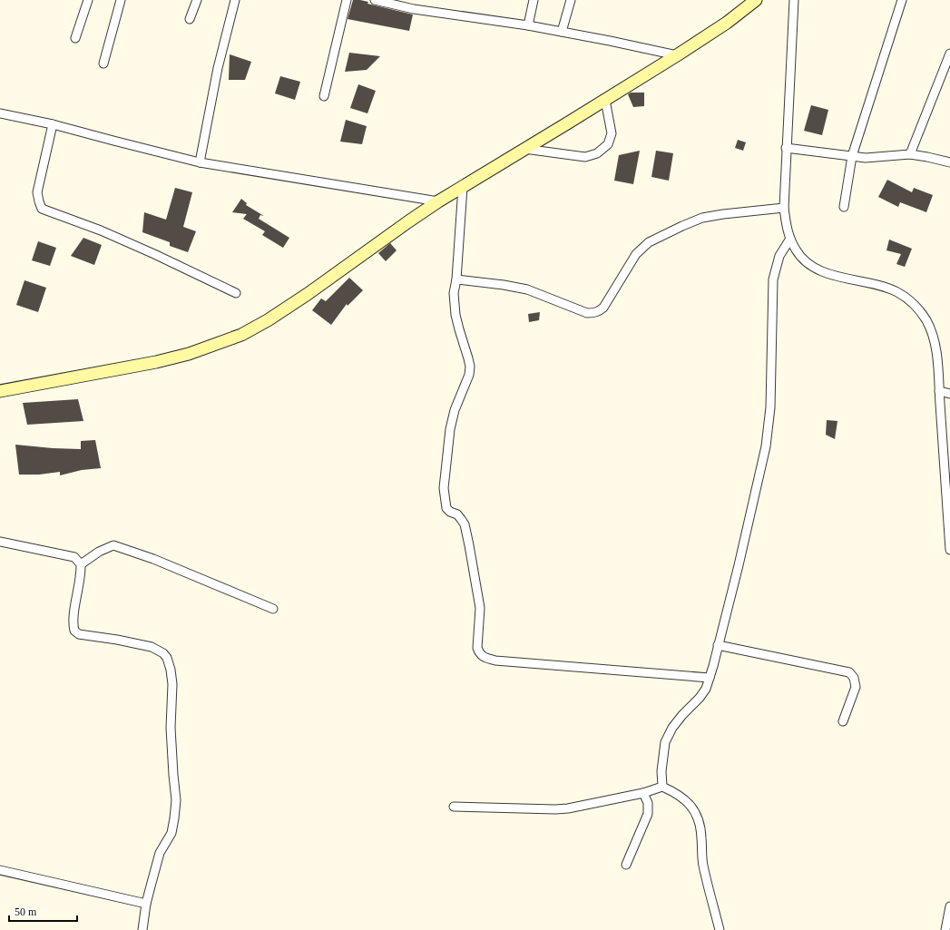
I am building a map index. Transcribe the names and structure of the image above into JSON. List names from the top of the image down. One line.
{"scale_bar":"50 m"}
